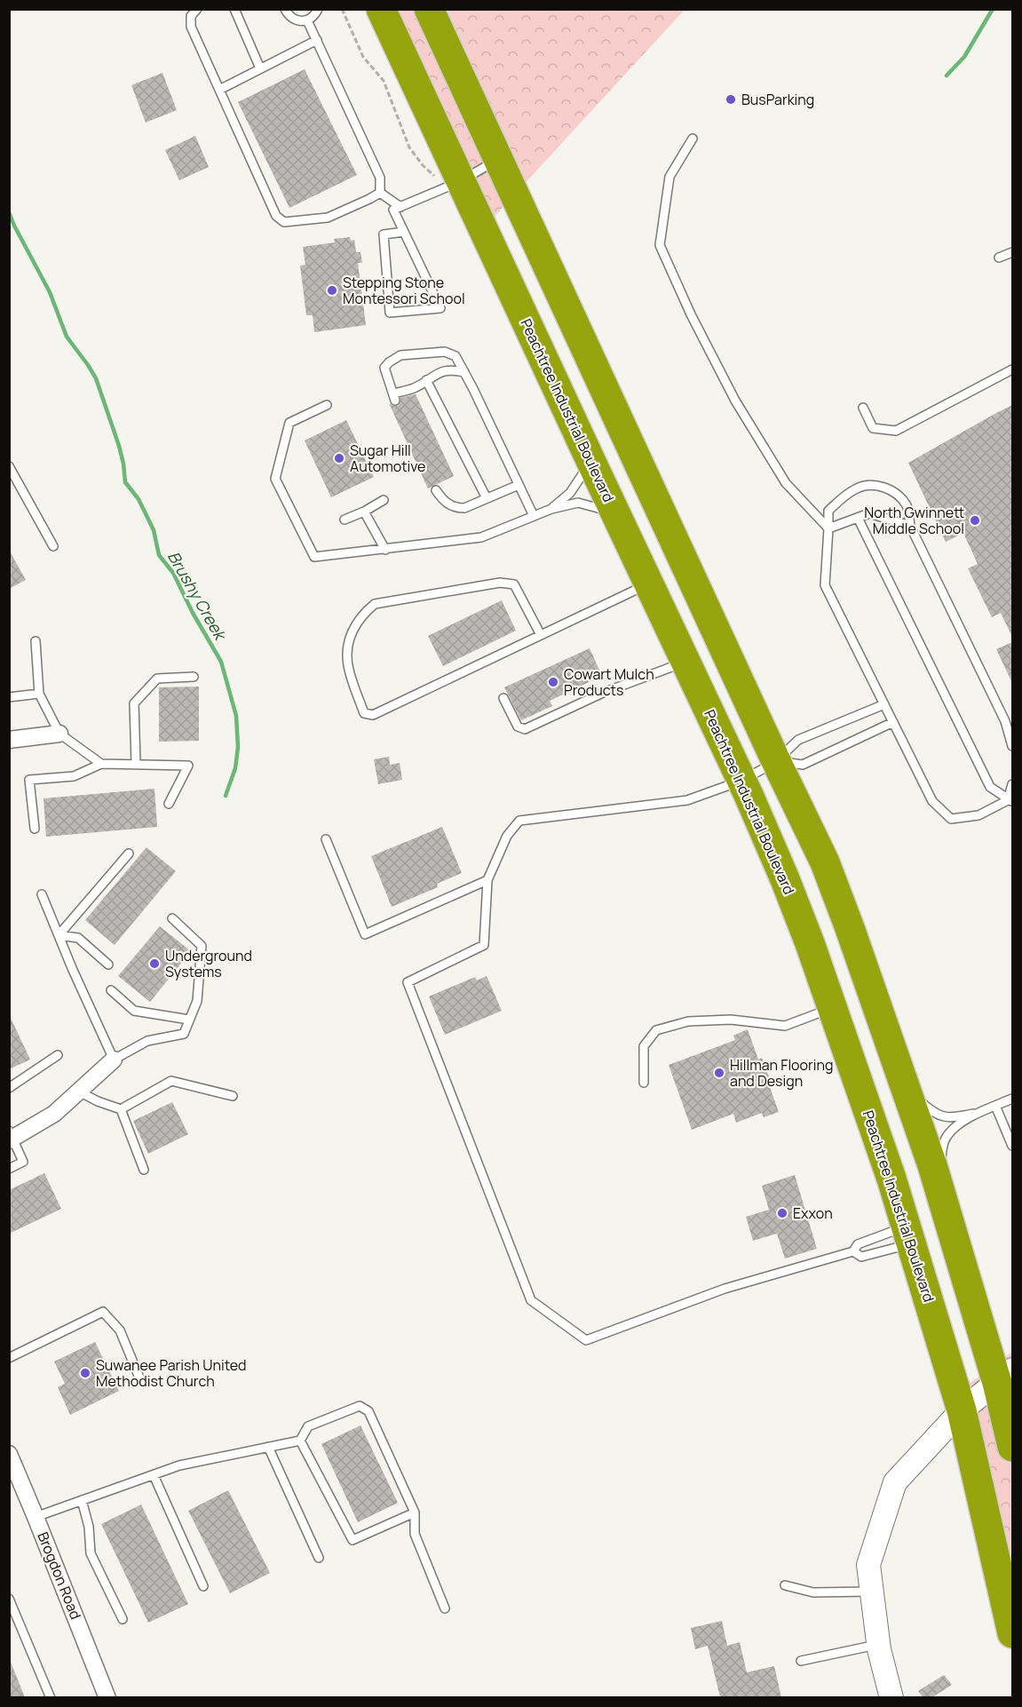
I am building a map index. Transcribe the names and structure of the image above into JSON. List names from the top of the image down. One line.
{"streets":{"highway":["Peachtree Industrial Boulevard"],"street":["Brogdon Road"]},"water":["Brushy Creek"],"places":["BusParking","Stepping Stone Montessori School","Sugar Hill Automotive","North Gwinnett Middle School","Cowart Mulch Products","Underground Systems","Hillman Flooring and Design","Exxon","Suwanee Parish United Methodist Church"]}
